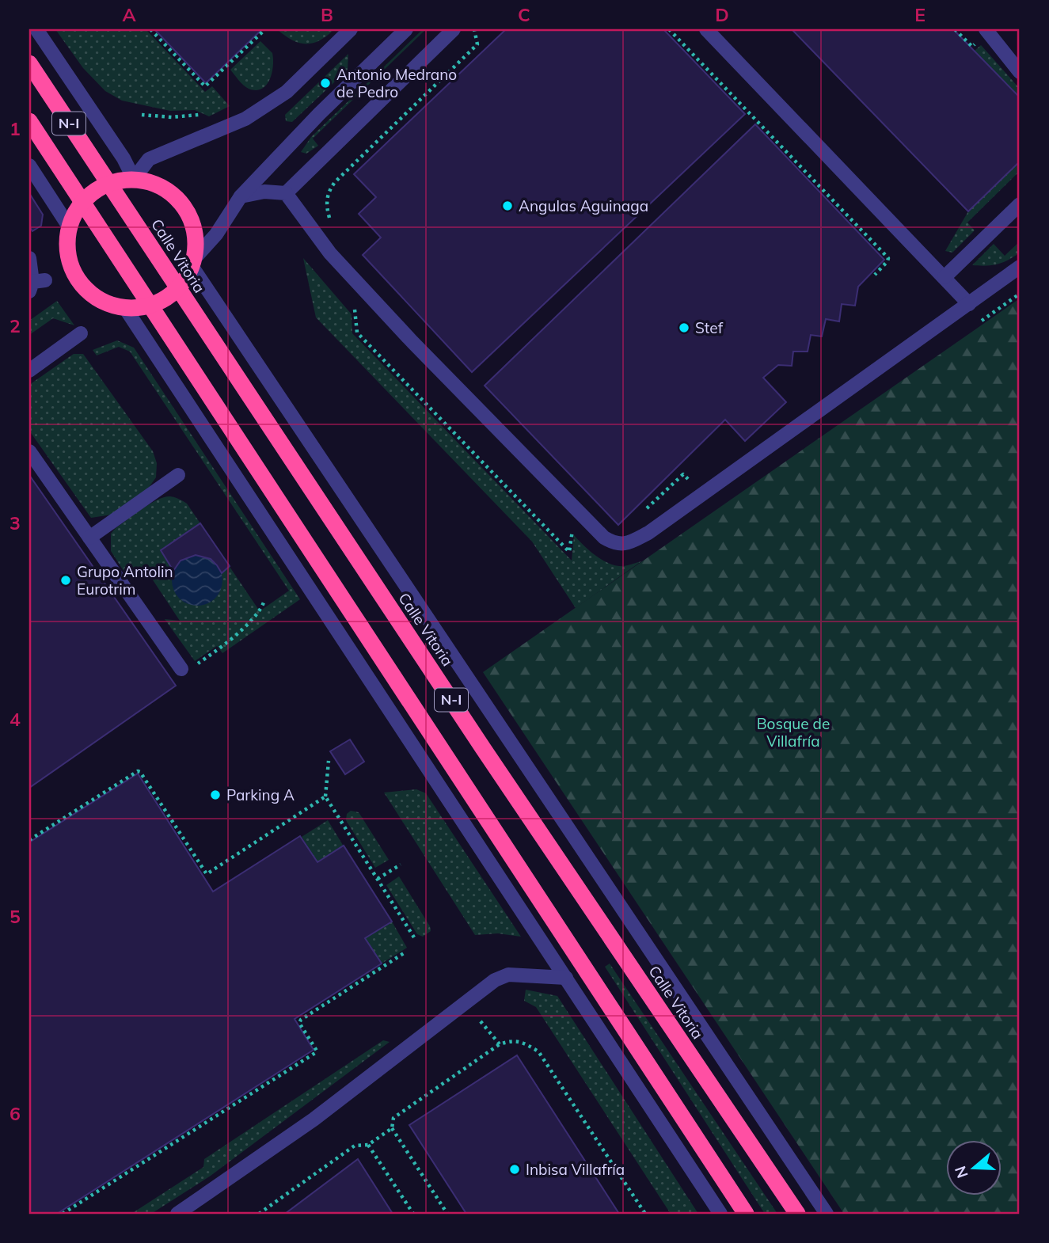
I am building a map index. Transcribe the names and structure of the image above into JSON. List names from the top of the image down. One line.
{"streets":{"highway":["N-I","Calle Vitoria"]},"parks":["Bosque de Villafría"],"places":["Antonio Medrano de Pedro","Angulas Aguinaga","Stef","Grupo Antolin Eurotrim","Parking A","Inbisa Villafría"],"north":"left","grid":{"columns":["A","B","C","D","E"],"rows":["1","2","3","4","5","6"]}}
